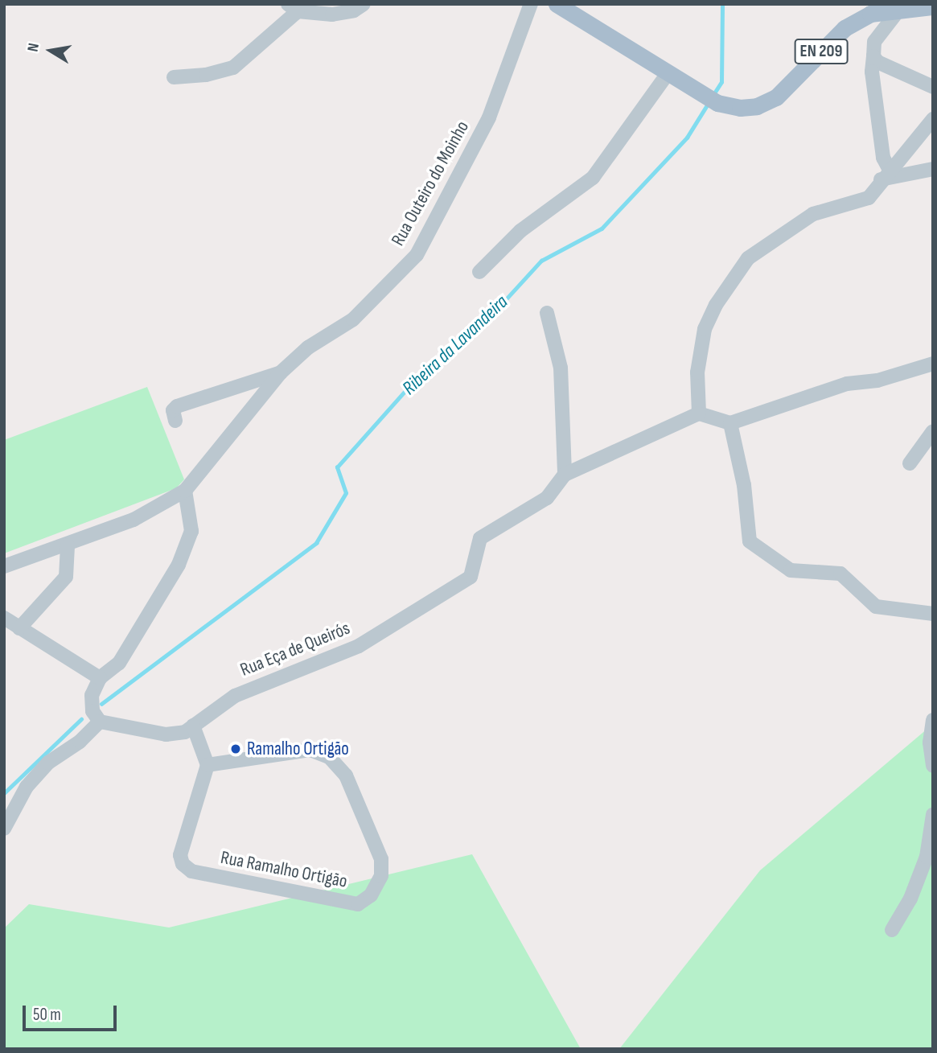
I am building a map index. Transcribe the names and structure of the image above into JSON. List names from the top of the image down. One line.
{"streets":{"main road":["EN 209"],"street":["Rua Outeiro do Moinho","Rua Eça de Queirós","Rua Ramalho Ortigão"]},"water":["Ribeira da Lavandeira"],"places":["Ramalho Ortigão"],"scale_bar":"50 m","north":"left"}
